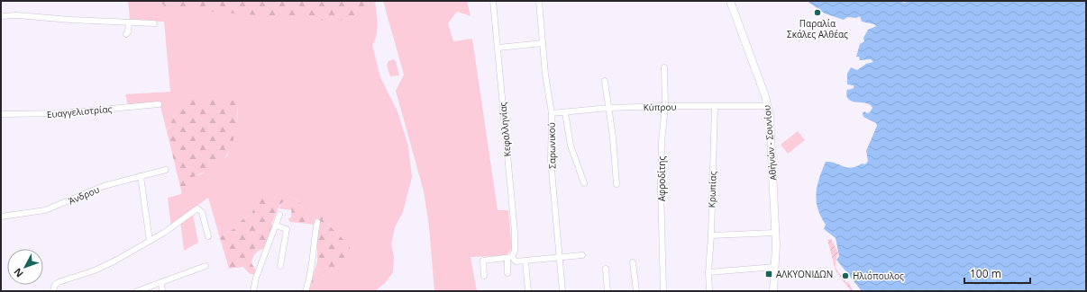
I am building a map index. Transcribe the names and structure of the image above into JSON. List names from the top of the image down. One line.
{"streets":{"main road":["Αθήνών - Σουνίου"],"street":["Κύπρου","Ευαγγελιστρίας","Κεφαλληνίας","Σαρωνικού","Αφροδίτης","Κρωπίας","Άνδρου"]},"crossings":[["Κύπρου","Αθήνών - Σουνίου"],["Κύπρου","Σαρωνικού"],["Κύπρου","Αφροδίτης"],["Κύπρου","Κρωπίας"]],"places":{"other":["Παραλία Σκάλες Αλθέας","Ηλιόπουλος"],"transit":["ΑΛΚΥΟΝΙΔΩΝ"]},"scale_bar":"100 m","north":"bottom left"}
